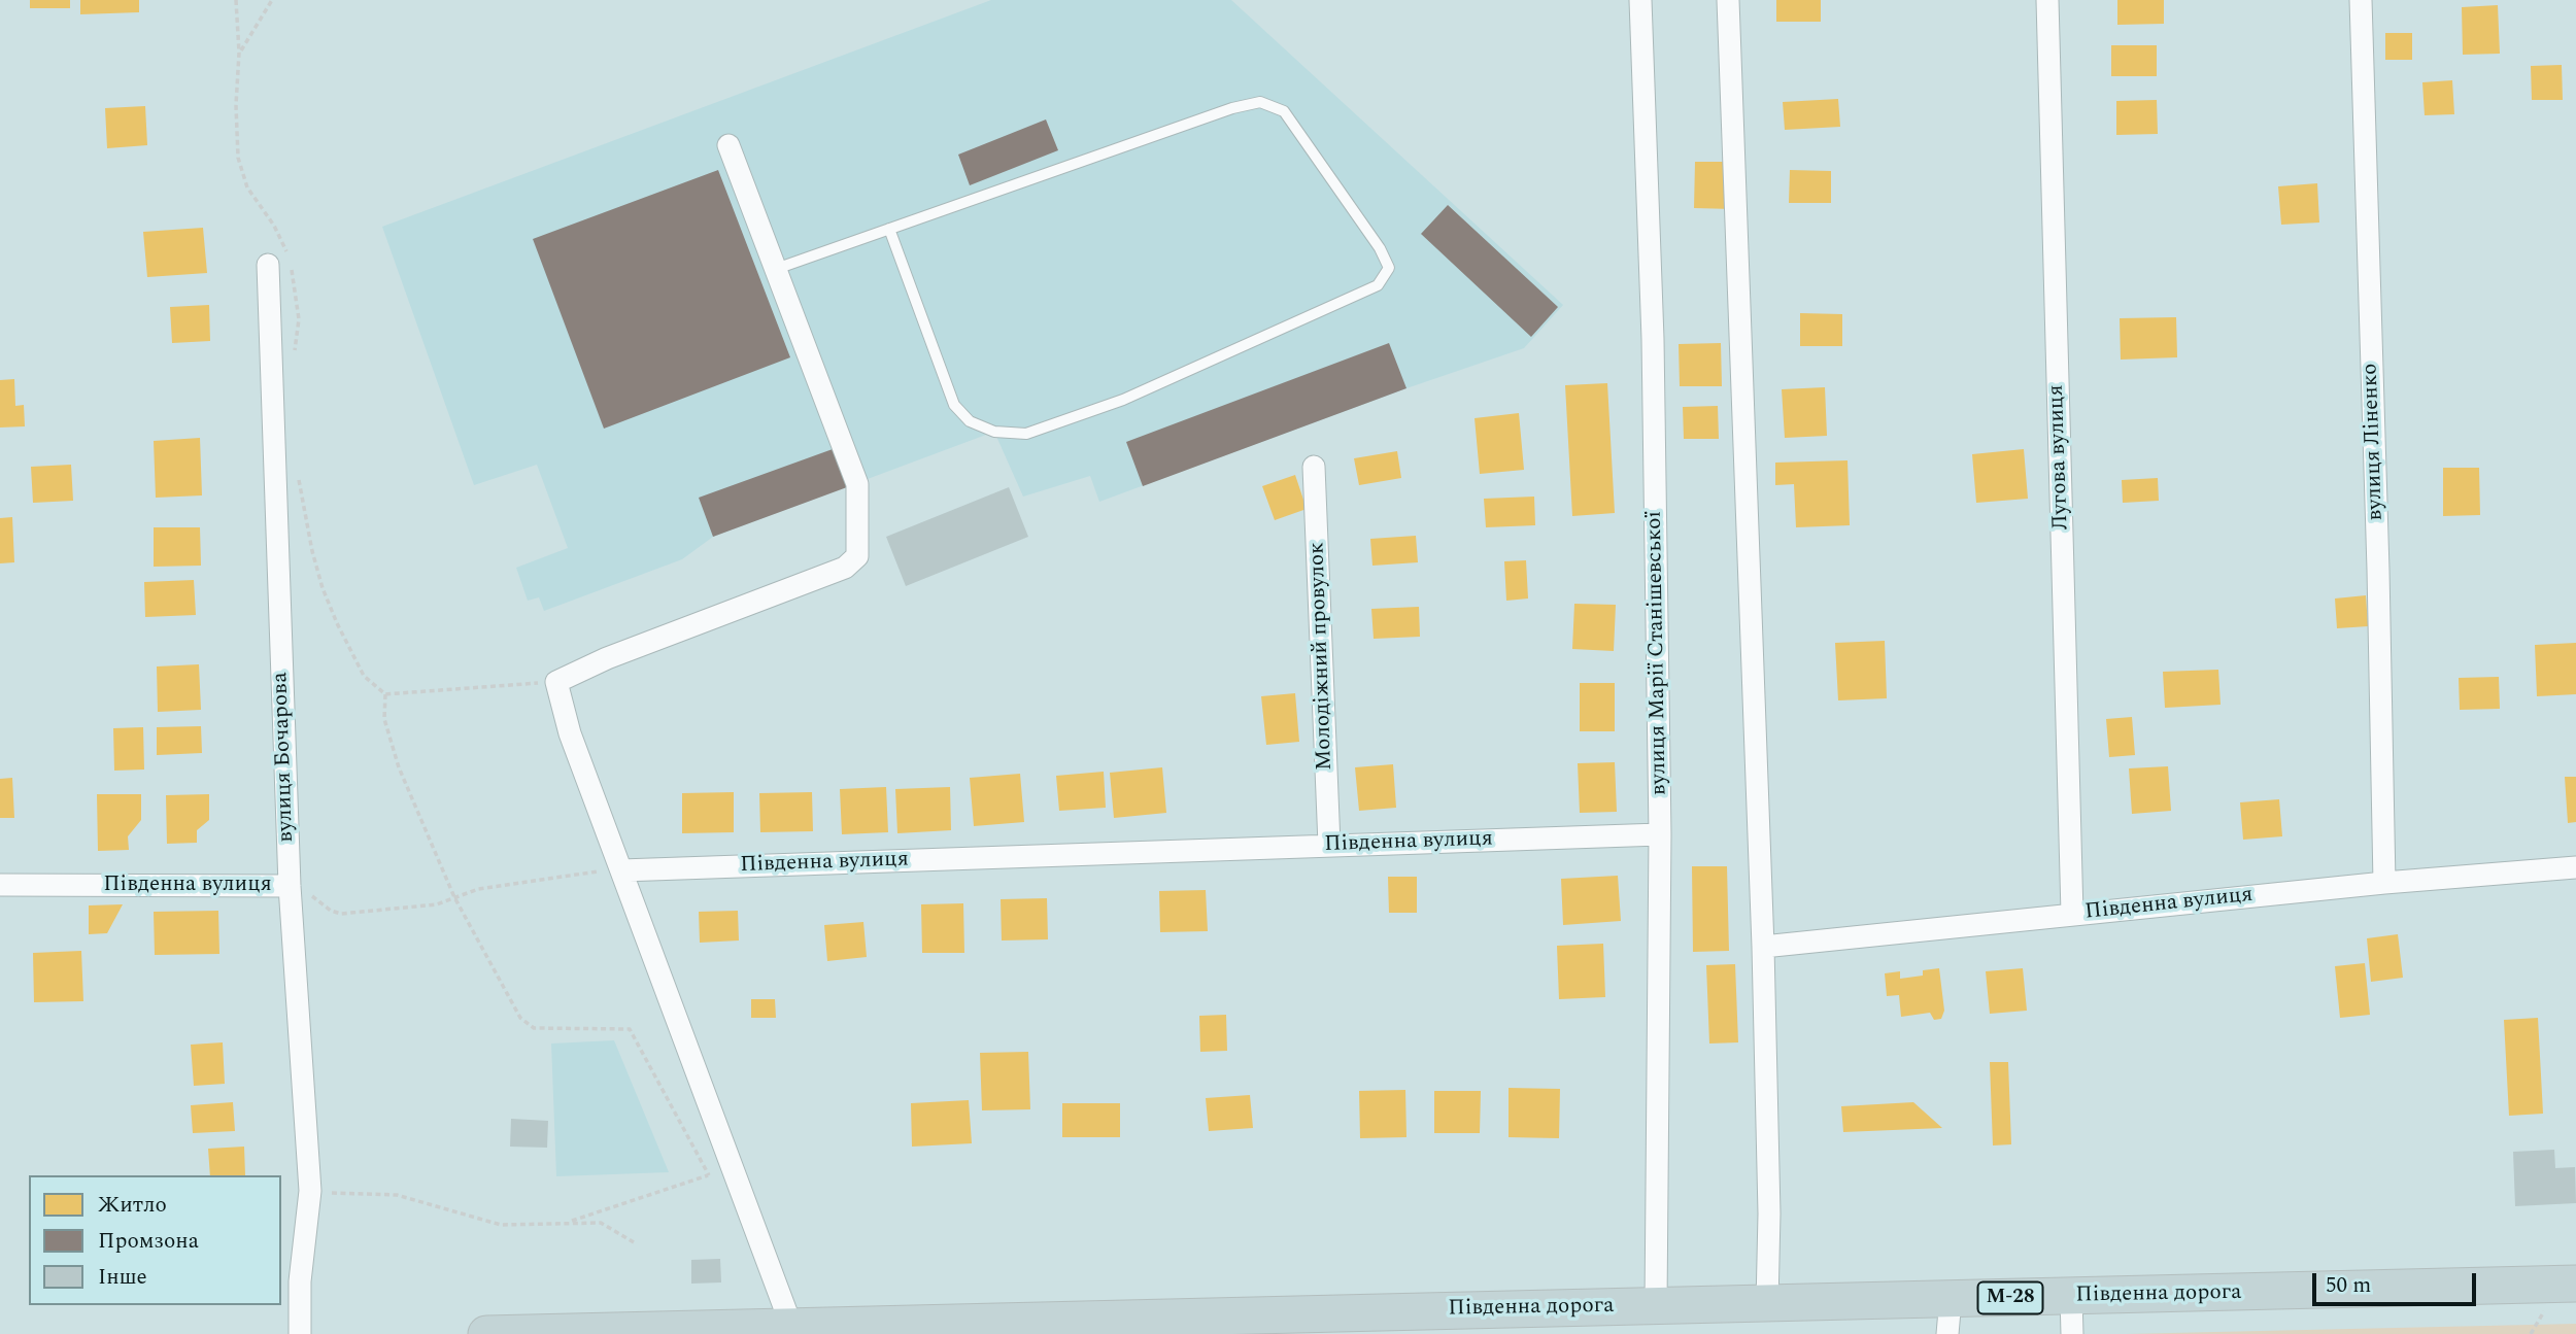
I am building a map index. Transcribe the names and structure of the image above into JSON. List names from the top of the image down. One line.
{"streets":{"highway":["Південна дорога","М-28"],"street":["вулиця Ліненко","Лугова вулиця","вулиця Марії Станішевської","Молодіжний провулок","вулиця Бочарова","Південна вулиця"]},"crossings":[["вулиця Ліненко","Південна вулиця"],["Лугова вулиця","Південна вулиця"],["вулиця Марії Станішевської","Південна вулиця"],["вулиця Марії Станішевської","Південна дорога"],["Молодіжний провулок","Південна вулиця"],["вулиця Бочарова","Південна вулиця"]],"legend":["Житло","Промзона","Інше"],"scale_bar":"50 m"}
